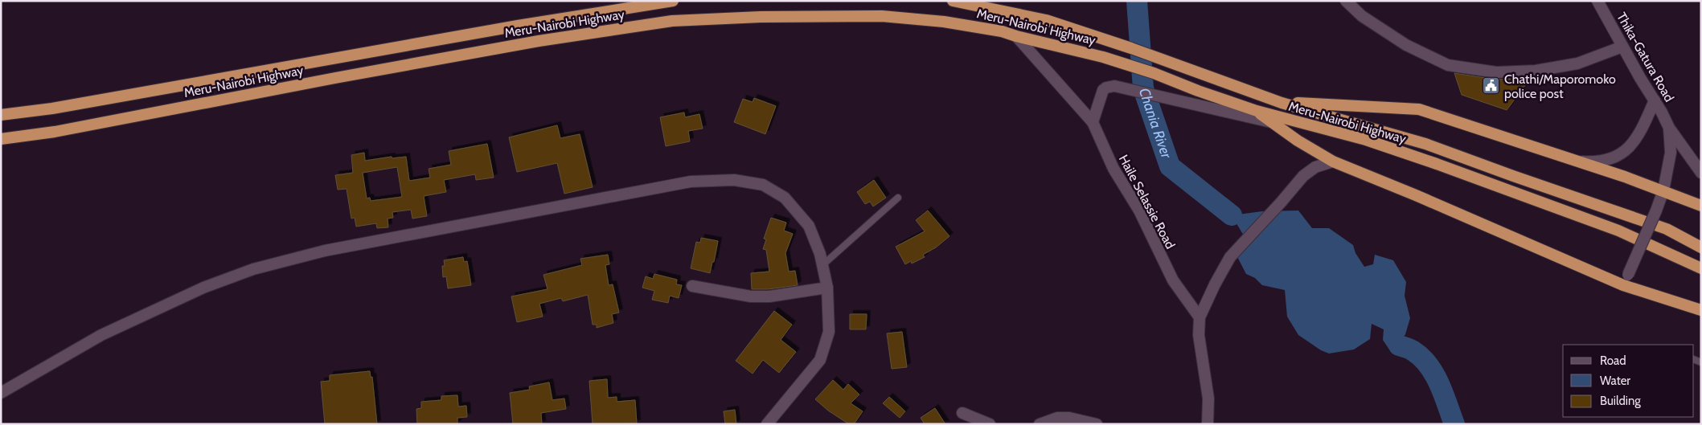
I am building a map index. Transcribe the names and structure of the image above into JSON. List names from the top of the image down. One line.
{"streets":{"highway":["Meru-Nairobi Highway"],"street":["Thika-Gatura Road","Haile Selassie Road"]},"crossings":[["Meru-Nairobi Highway","Haile Selassie Road"]],"water":["Chania River"],"places":{"public building":["Chathi/Maporomoko police post"]},"legend":["Road","Water","Building"]}
